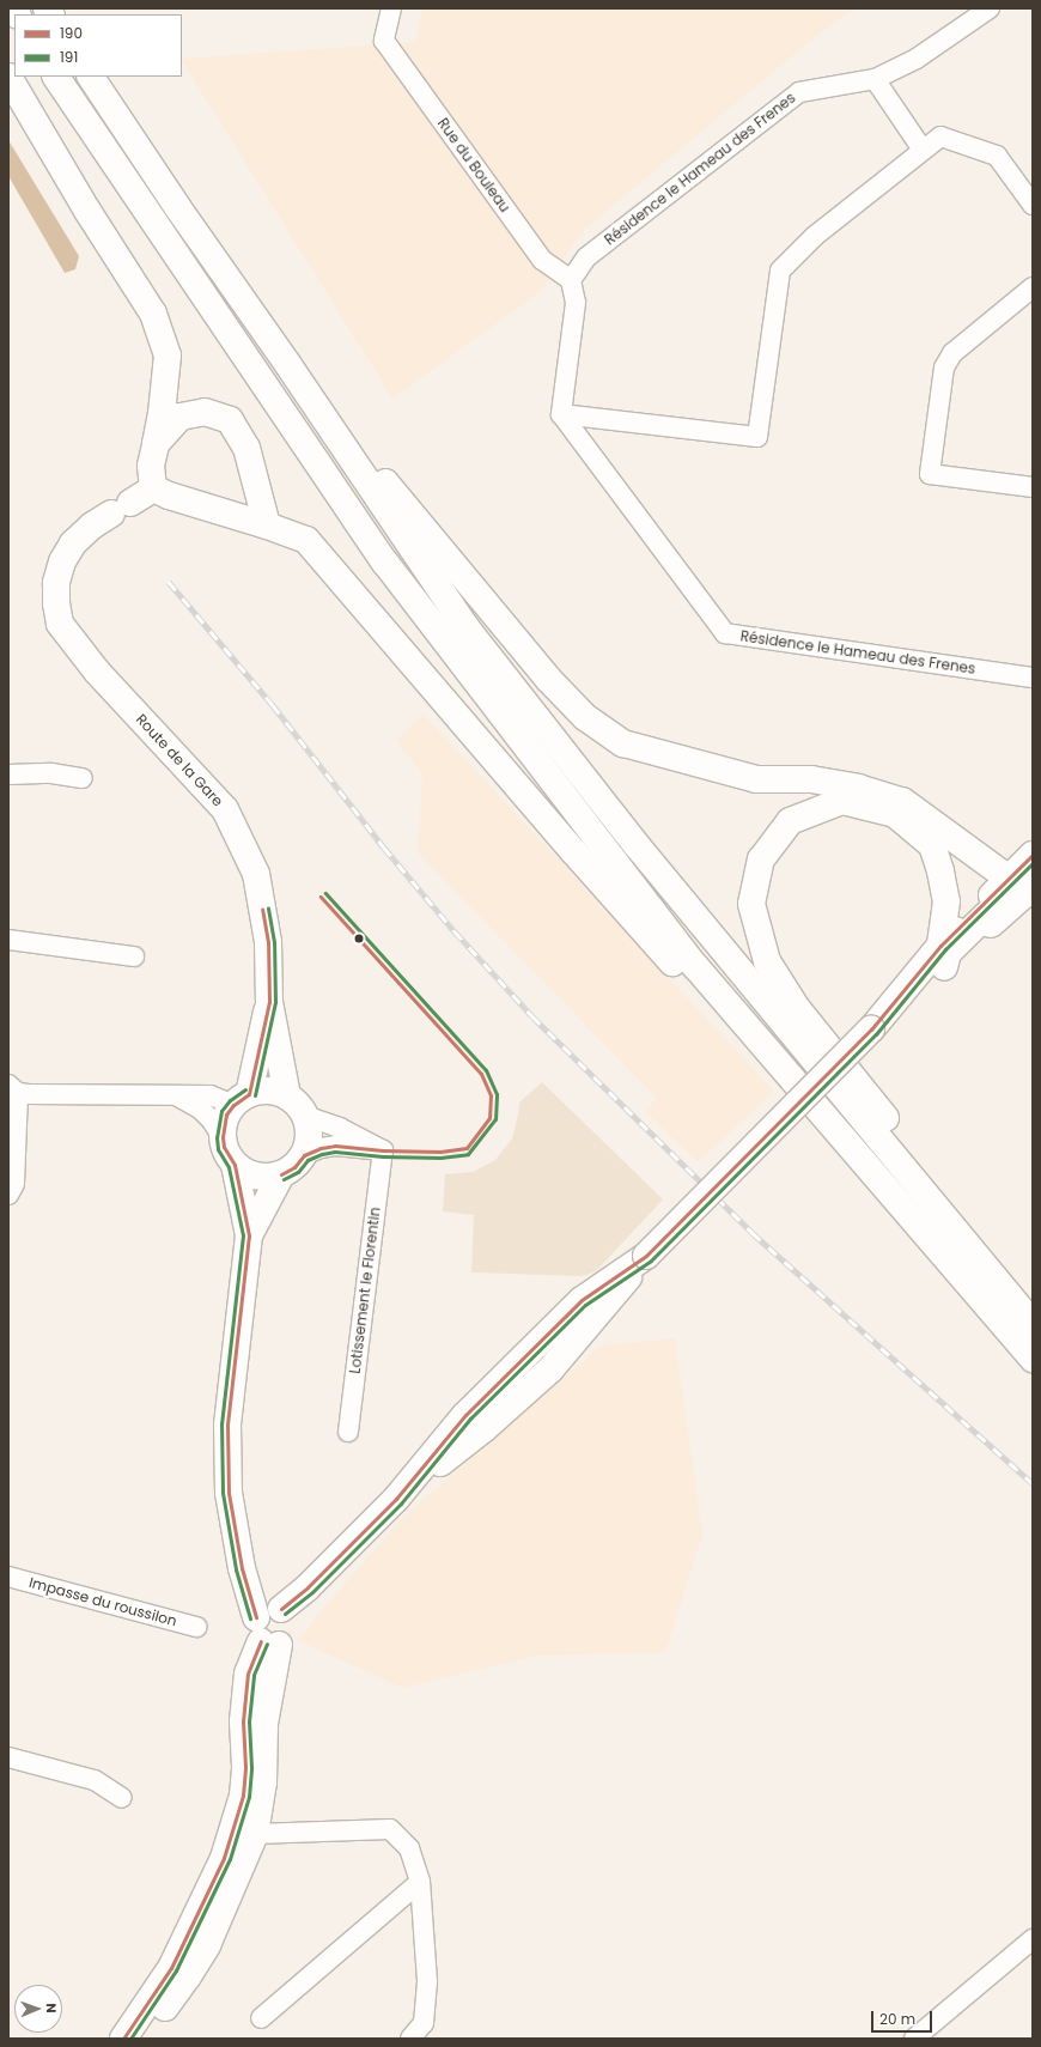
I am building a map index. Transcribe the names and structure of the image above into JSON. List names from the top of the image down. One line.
{"streets":{"main road":["Route de la Gare"],"street":["Rue du Bouleau","Résidence le Hameau des Frenes","Lotissement le Florentin","Impasse du roussilon"]},"crossings":[["Rue du Bouleau","Résidence le Hameau des Frenes"]],"lines":["transit line 190","transit line 191"],"legend":["190","191"],"scale_bar":"20 m","north":"right"}
